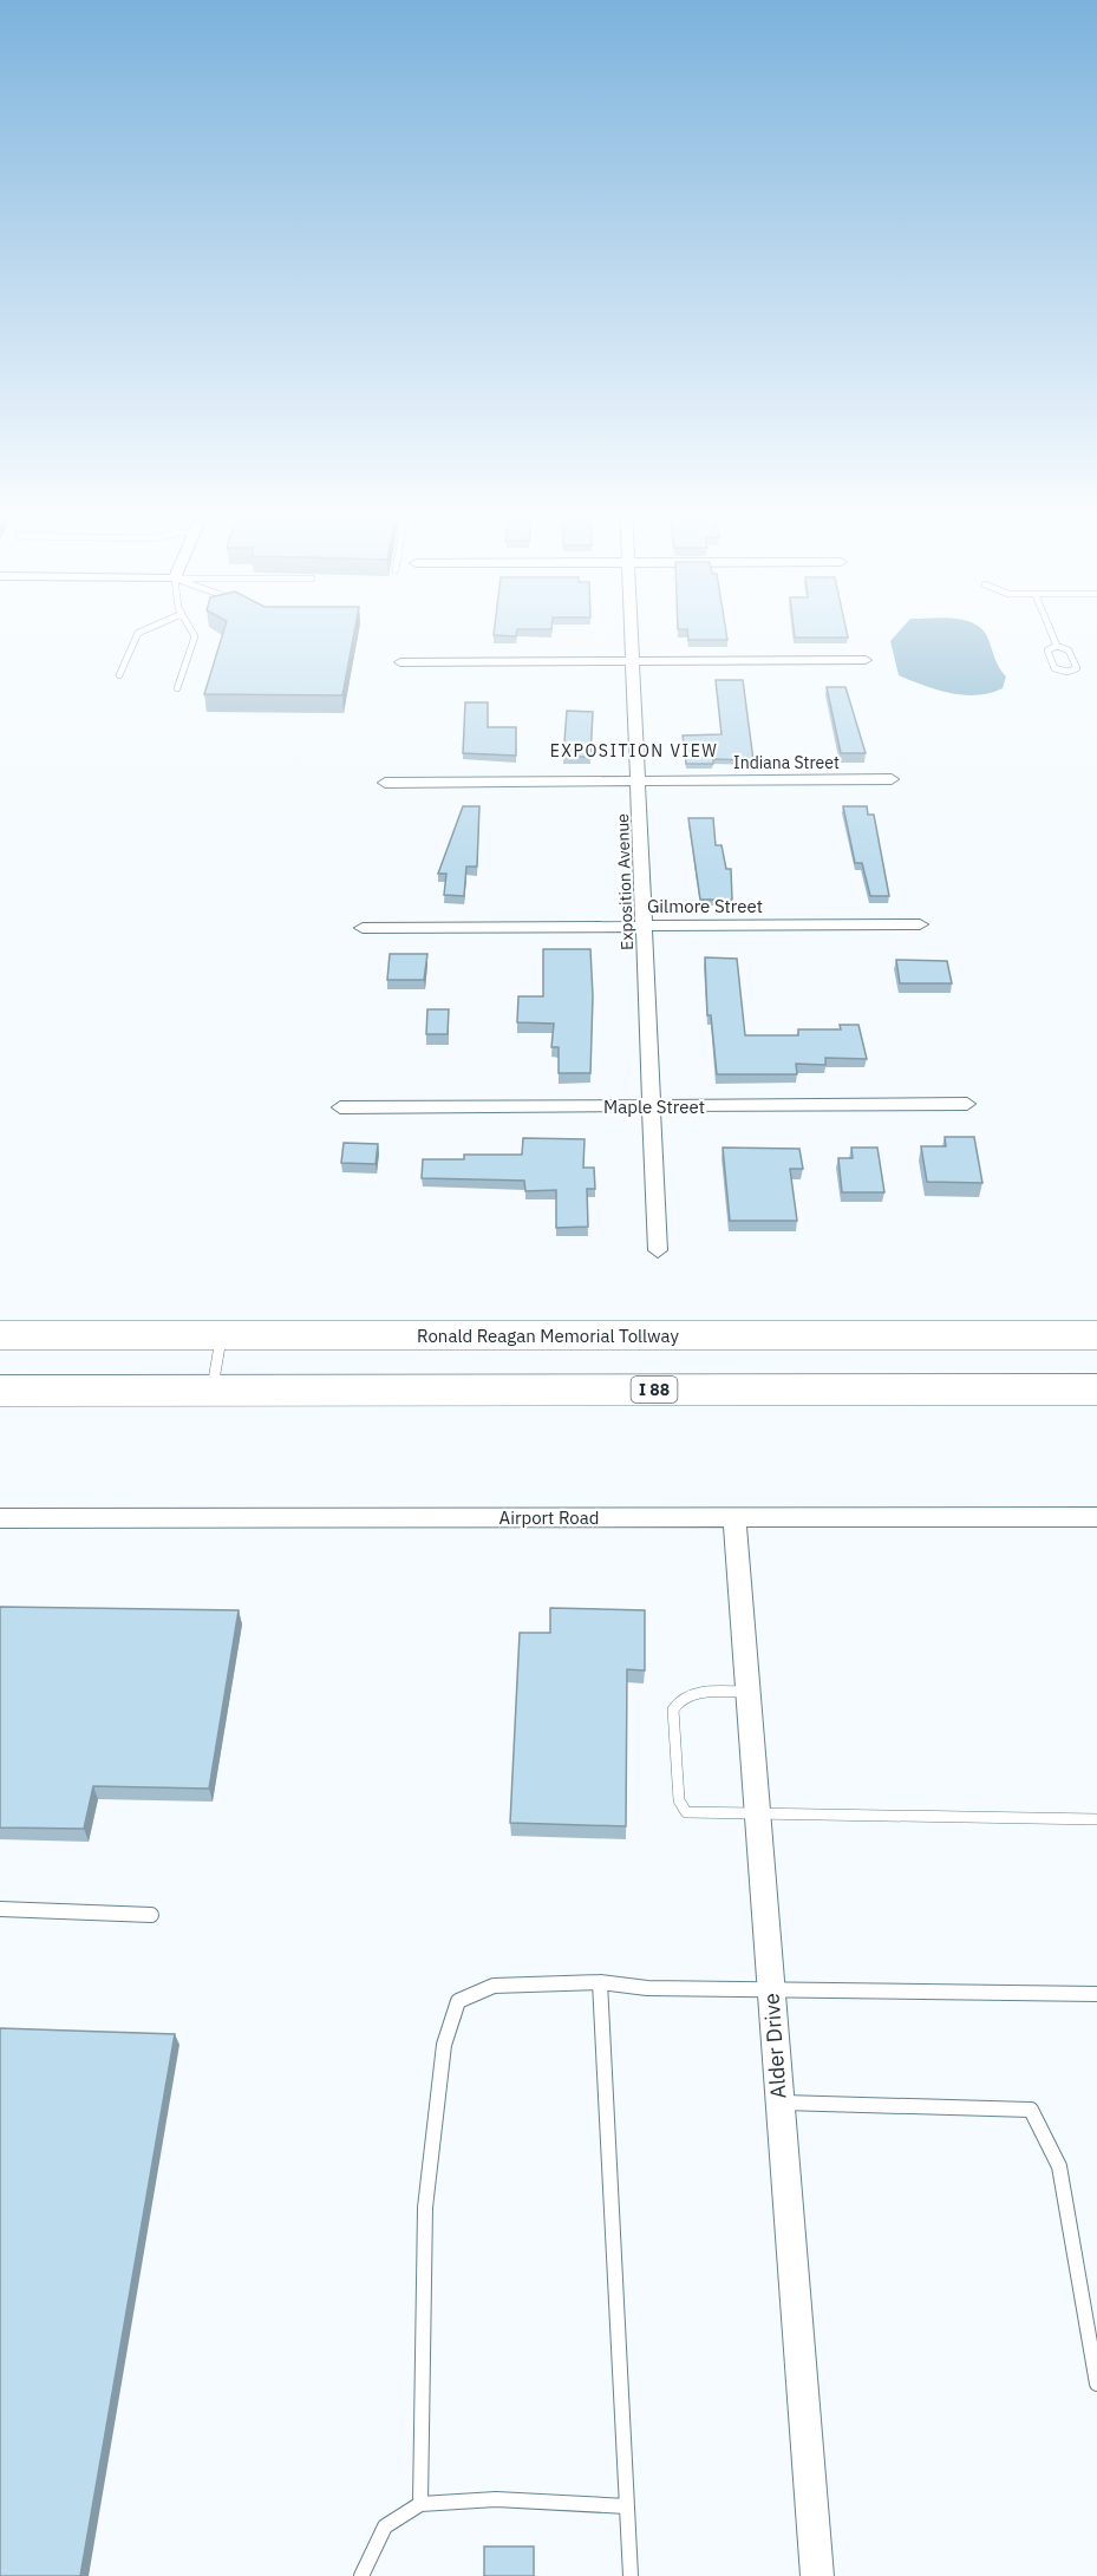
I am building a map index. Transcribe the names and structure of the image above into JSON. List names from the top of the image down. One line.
{"streets":{"highway":["Ronald Reagan Memorial Tollway","I 88"],"street":["Indiana Street","Exposition Avenue","Gilmore Street","Maple Street","Airport Road","Alder Drive"]},"crossings":[["Indiana Street","Exposition Avenue"],["Exposition Avenue","Gilmore Street"],["Exposition Avenue","Maple Street"],["Airport Road","Alder Drive"]],"districts":["EXPOSITION VIEW"]}
